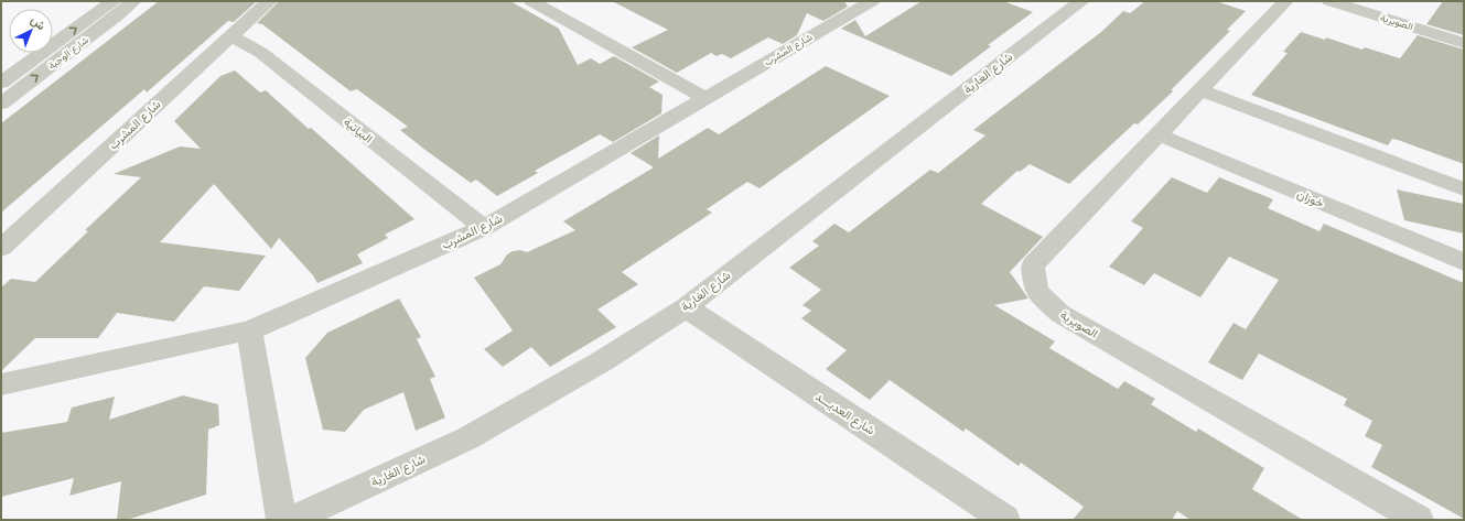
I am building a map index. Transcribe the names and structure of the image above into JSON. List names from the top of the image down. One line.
{"streets":{"street":["الصويرية","شارع المشرب","شارع الوجبة","شارع الغارية","البياتية","خوزان","شارع العديـــد"]},"crossings":[["الصويرية","خوزان"],["شارع المشرب","البياتية"],["شارع الغارية","شارع العديـــد"]],"one_way":["شارع الوجبة"],"north":"top right"}
